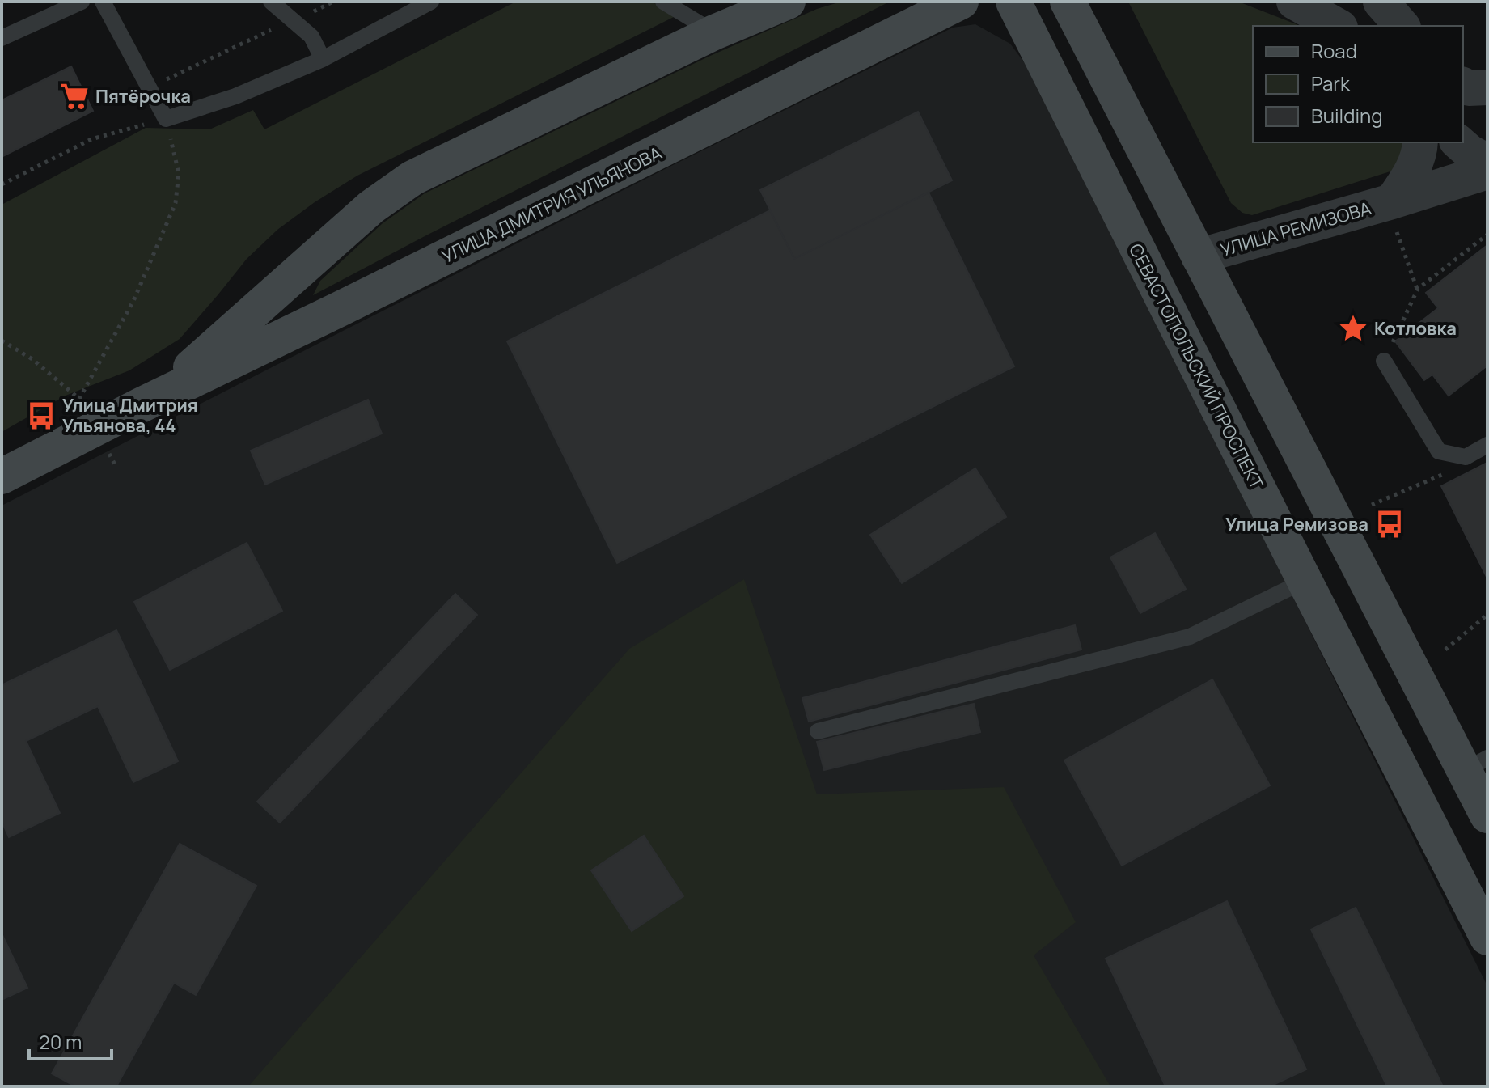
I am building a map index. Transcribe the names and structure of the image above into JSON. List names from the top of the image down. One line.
{"streets":{"main road":["УЛИЦА ДМИТРИЯ УЛЬЯНОВА","СЕВАСТОПОЛЬСКИЙ ПРОСПЕКТ"],"street":["УЛИЦА РЕМИЗОВА"]},"places":{"supermarket":["Пятёрочка"],"place":["Котловка"],"bus stop":["Улица Дмитрия Ульянова, 44","Улица Ремизова"]},"legend":["Road","Park","Building"],"scale_bar":"20 m"}
